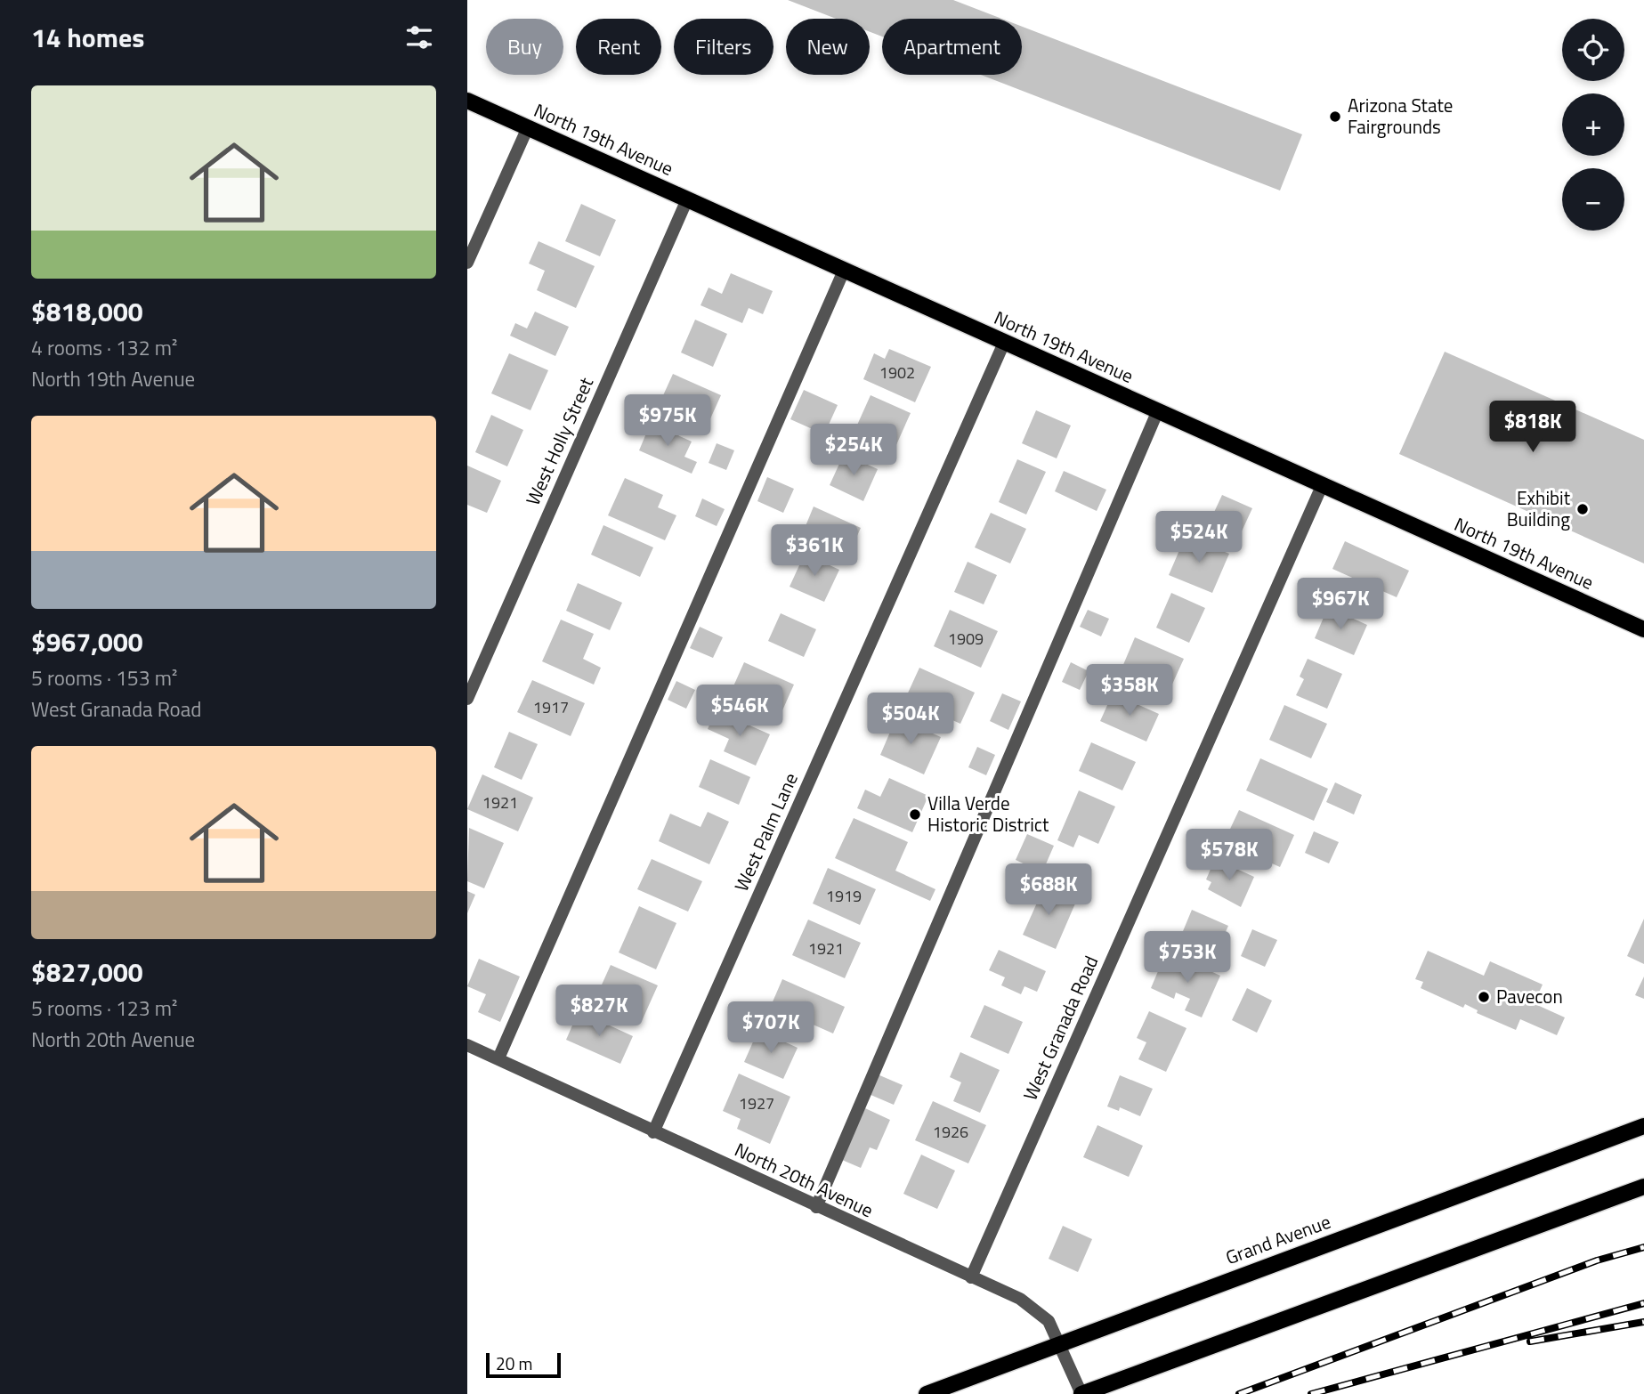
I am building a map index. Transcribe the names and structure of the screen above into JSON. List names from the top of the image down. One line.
{"streets":{"main road":["North 19th Avenue","Grand Avenue"],"street":["West Holly Street","West Palm Lane","West Granada Road","North 20th Avenue"]},"crossings":[["North 19th Avenue","West Holly Street"],["North 19th Avenue","West Palm Lane"],["North 19th Avenue","West Granada Road"],["West Palm Lane","North 20th Avenue"],["West Granada Road","North 20th Avenue"],["North 20th Avenue","Grand Avenue"]],"places":["Arizona State Fairgrounds","Exhibit Building","Villa Verde Historic District","Pavecon"],"house_numbers":["1902","1909","1917","1921","1919","1921","1927","1926"],"scale_bar":"20 m","page":{"heading":"14 homes","map_buttons":["+","−"],"chip":["Buy","Rent","Filters","New","Apartment"],"list":[{"name":"$818,000","note":"4 rooms · 132 m² · North 19th Avenue"},{"name":"$967,000","note":"5 rooms · 153 m² · West Granada Road"},{"name":"$827,000","note":"5 rooms · 123 m² · North 20th Avenue"}],"price":["$975K","$818K","$254K","$524K","$361K","$967K","$358K","$546K","$504K","$578K","$688K","$753K","$827K","$707K"],"scale":"20 m"}}
